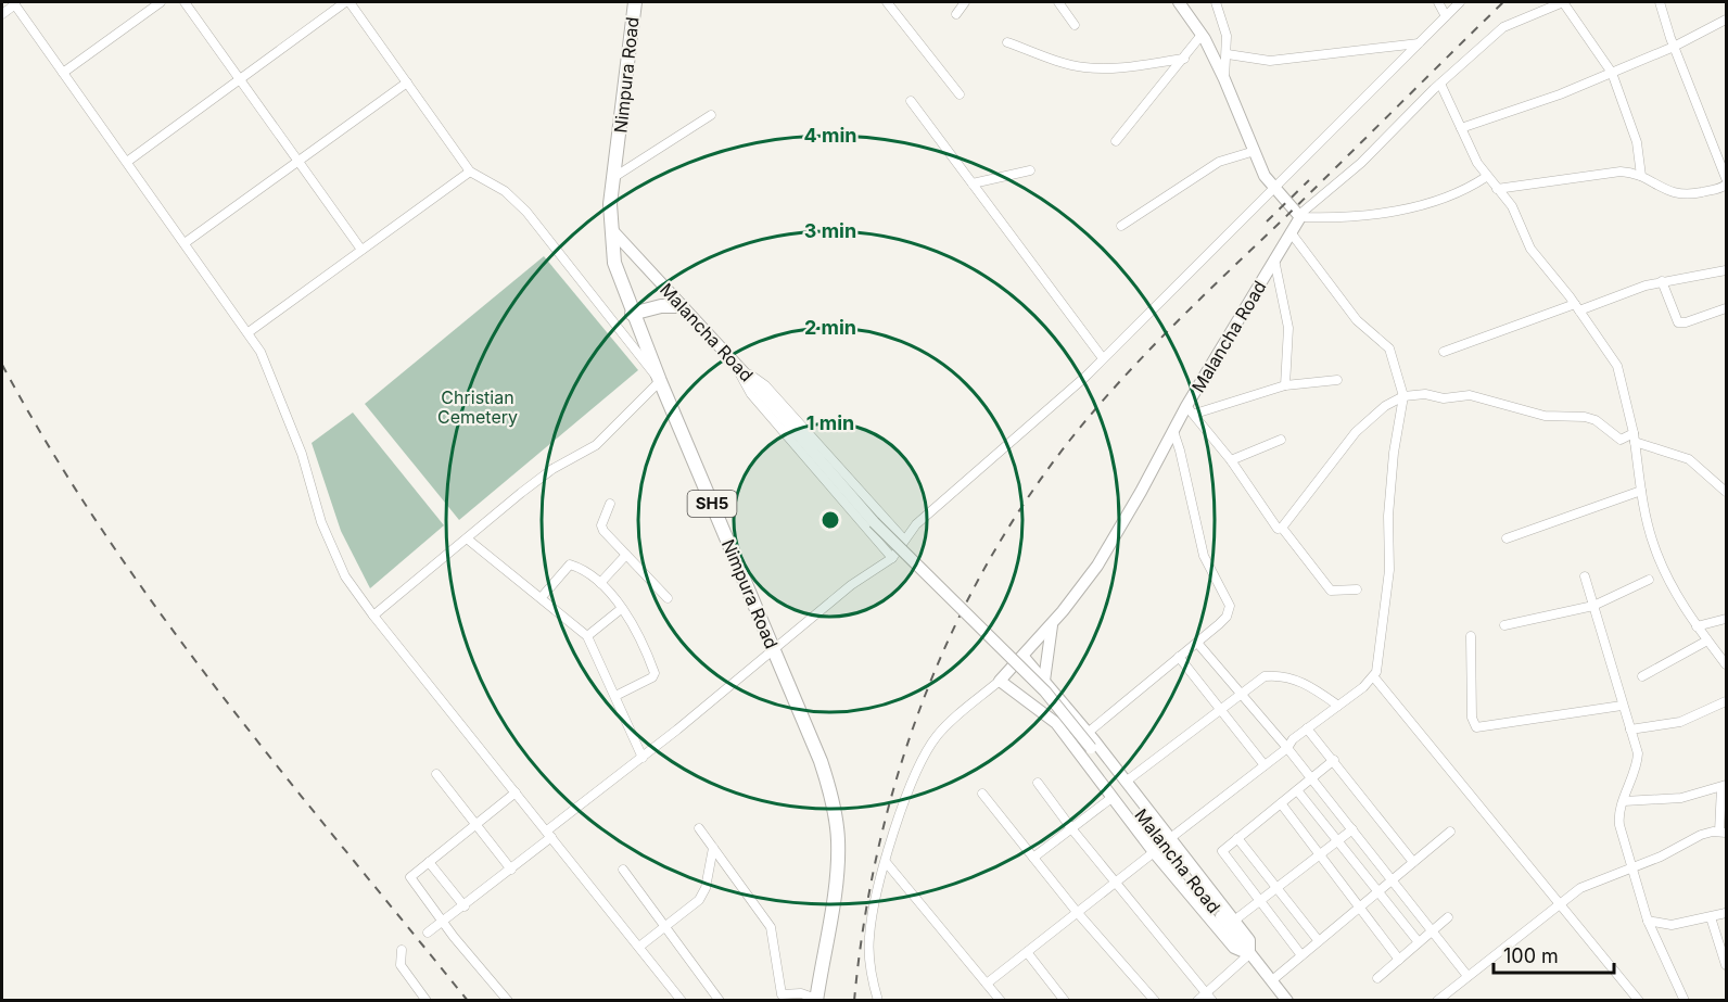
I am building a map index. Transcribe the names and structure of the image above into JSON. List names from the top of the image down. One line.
{"streets":{"main road":["Nimpura Road","SH5"],"street":["Malancha Road"]},"crossings":[["Nimpura Road","Malancha Road"]],"parks":["Christian Cemetery"],"scale_bar":"100 m","rings":["4 min","3 min","2 min","1 min"]}
